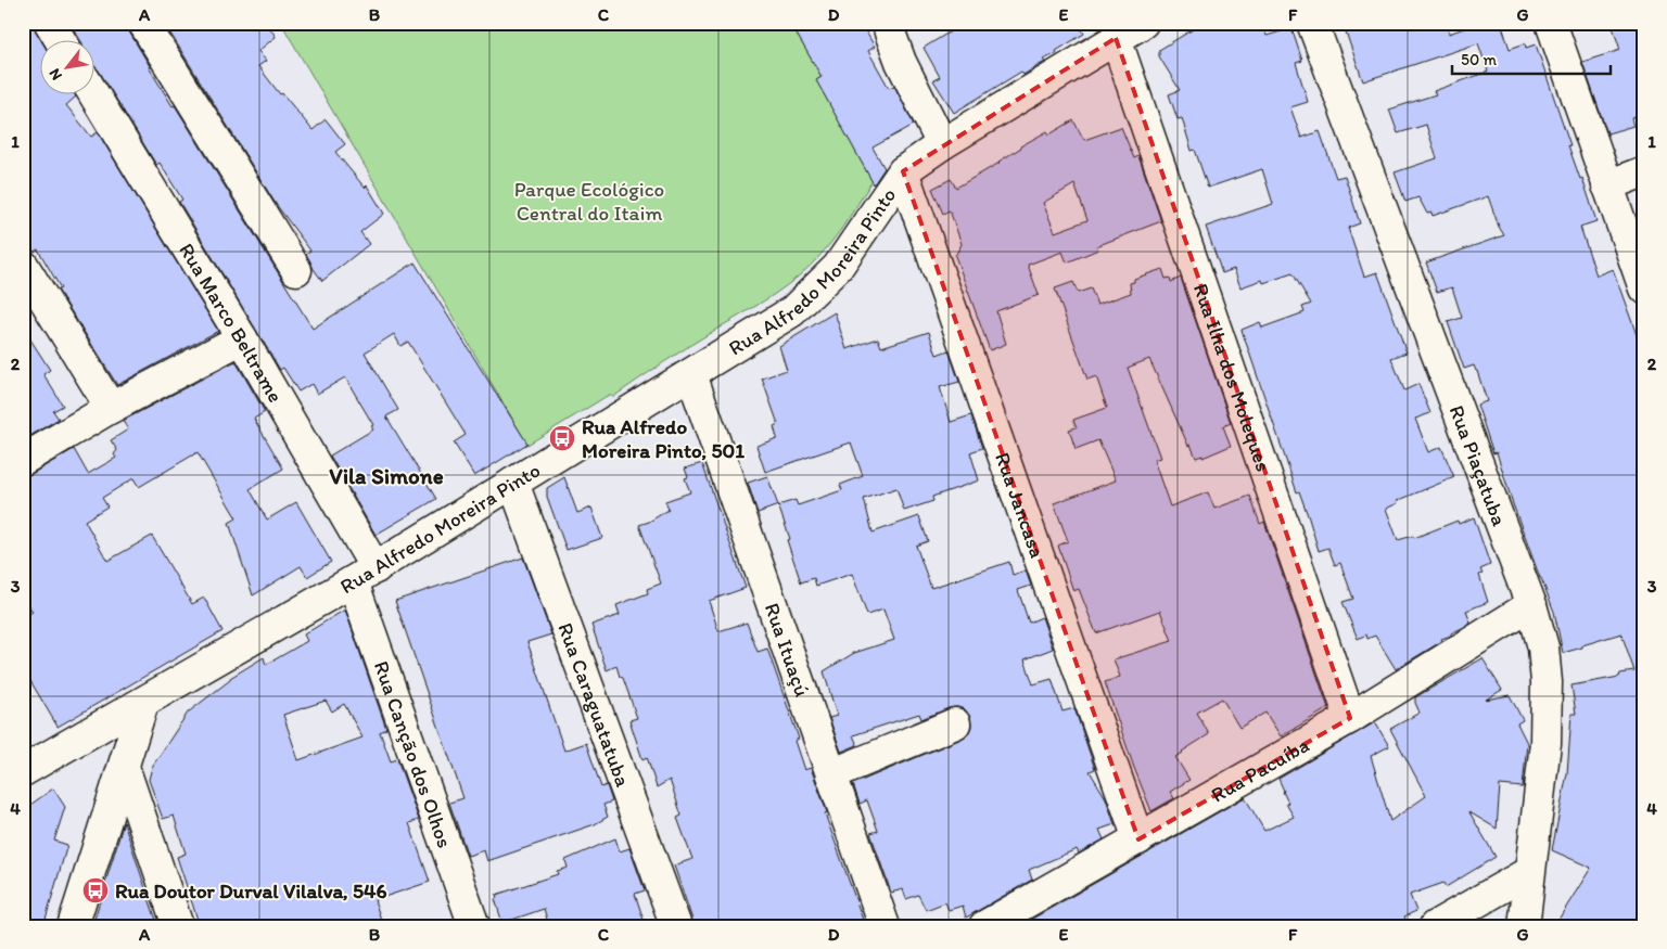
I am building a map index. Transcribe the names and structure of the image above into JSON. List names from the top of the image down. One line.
{"streets":{"street":["Rua Alfredo Moreira Pinto","Rua Marco Beltrame","Rua Ilha dos Moleques","Rua Piaçatuba","Rua Jancasa","Rua Ituaçú","Rua Caraguatatuba","Rua Canção dos Olhos","Rua Pacuíba"]},"crossings":[["Rua Alfredo Moreira Pinto","Rua Marco Beltrame"],["Rua Alfredo Moreira Pinto","Rua Ilha dos Moleques"],["Rua Alfredo Moreira Pinto","Rua Jancasa"],["Rua Alfredo Moreira Pinto","Rua Ituaçú"],["Rua Alfredo Moreira Pinto","Rua Caraguatatuba"],["Rua Alfredo Moreira Pinto","Rua Canção dos Olhos"],["Rua Marco Beltrame","Rua Canção dos Olhos"],["Rua Ilha dos Moleques","Rua Pacuíba"],["Rua Piaçatuba","Rua Pacuíba"],["Rua Jancasa","Rua Pacuíba"]],"districts":["Vila Simone"],"parks":["Parque Ecológico Central do Itaim"],"places":{"bus stop":["Rua Alfredo Moreira Pinto, 501","Rua Doutor Durval Vilalva, 546"]},"scale_bar":"50 m","north":"bottom left","grid":{"columns":["A","B","C","D","E","F","G"],"rows":["1","2","3","4"]}}
